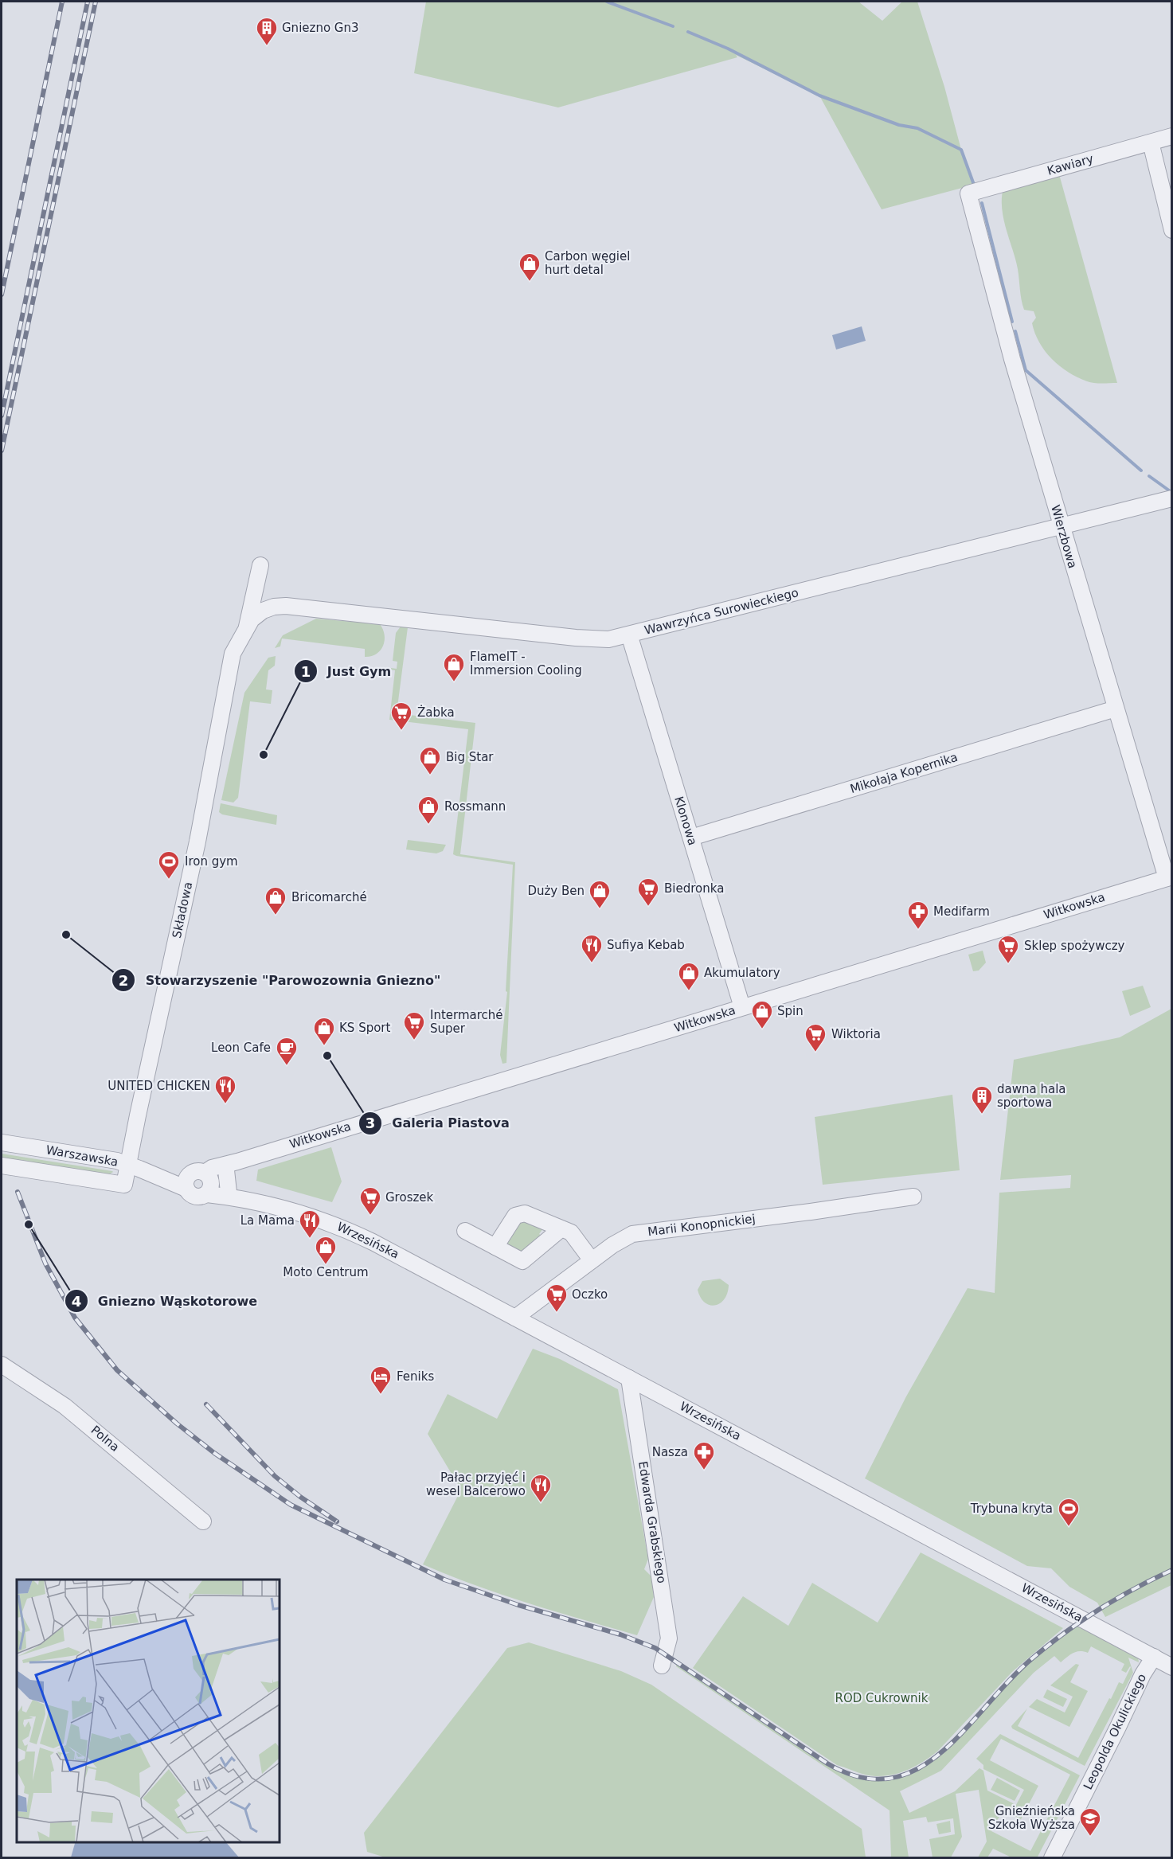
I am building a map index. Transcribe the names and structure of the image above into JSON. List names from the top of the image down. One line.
{"streets":{"street":["Kawiary","Wierzbowa","Wawrzyńca Surowieckiego","Mikołaja Kopernika","Klonowa","Witkowska","Składowa","Warszawska","Marii Konopnickiej","Wrzesińska","Polna","Edwarda Grabskiego","Leopolda Okulickiego"]},"crossings":[["Kawiary","Wierzbowa"],["Wierzbowa","Wawrzyńca Surowieckiego"],["Wierzbowa","Mikołaja Kopernika"],["Wierzbowa","Witkowska"],["Wawrzyńca Surowieckiego","Klonowa"],["Wawrzyńca Surowieckiego","Składowa"],["Mikołaja Kopernika","Klonowa"],["Klonowa","Witkowska"],["Witkowska","Warszawska"],["Witkowska","Wrzesińska"],["Składowa","Warszawska"],["Warszawska","Wrzesińska"],["Marii Konopnickiej","Wrzesińska"],["Wrzesińska","Edwarda Grabskiego"],["Wrzesińska","Leopolda Okulickiego"]],"parks":["ROD Cukrownik"],"places":{"building":["Gniezno Gn3","dawna hala sportowa"],"shop":["Carbon węgiel hurt detal","FlameIT - Immersion Cooling","Big Star","Rossmann","Duży Ben","Bricomarché","Akumulatory","Spin","KS Sport","Moto Centrum"],"supermarket":["Żabka","Biedronka","Sklep spożywczy","Intermarché Super","Wiktoria","Groszek","Oczko"],"other":["Just Gym","Stowarzyszenie \"Parowozownia Gniezno\"","Galeria Piastova","Gniezno Wąskotorowe"],"sports":["Iron gym","Trybuna kryta"],"pharmacy":["Medifarm","Nasza"],"restaurant":["Sufiya Kebab","UNITED CHICKEN","La Mama","Pałac przyjęć i wesel Balcerowo"],"cafe":["Leon Cafe"],"hotel":["Feniks"],"school or university":["Gnieźnieńska Szkoła Wyższa"]}}
